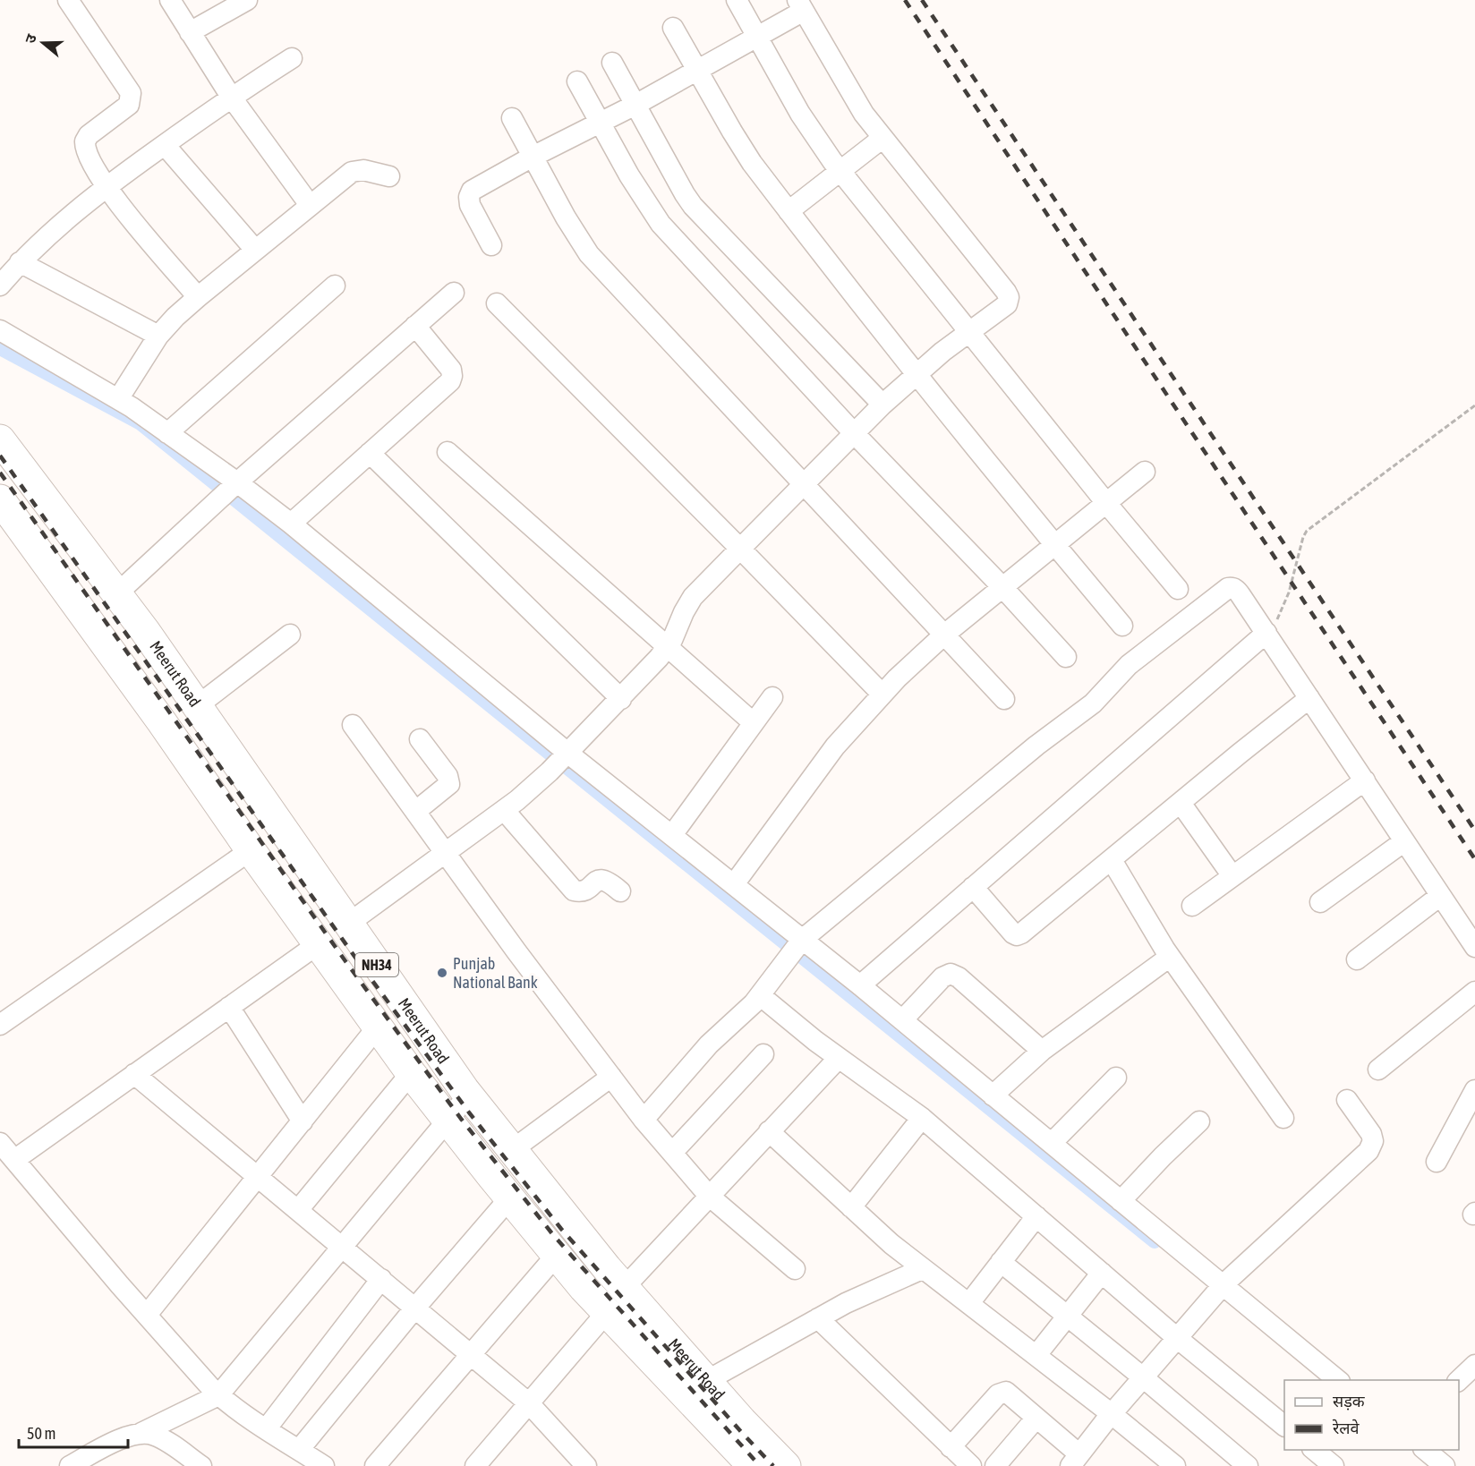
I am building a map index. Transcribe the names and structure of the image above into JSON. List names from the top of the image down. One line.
{"streets":{"highway":["Meerut Road","NH34"]},"places":["Punjab National Bank"],"legend":["सड़क","रेलवे"],"scale_bar":"50 m","north":"left"}
